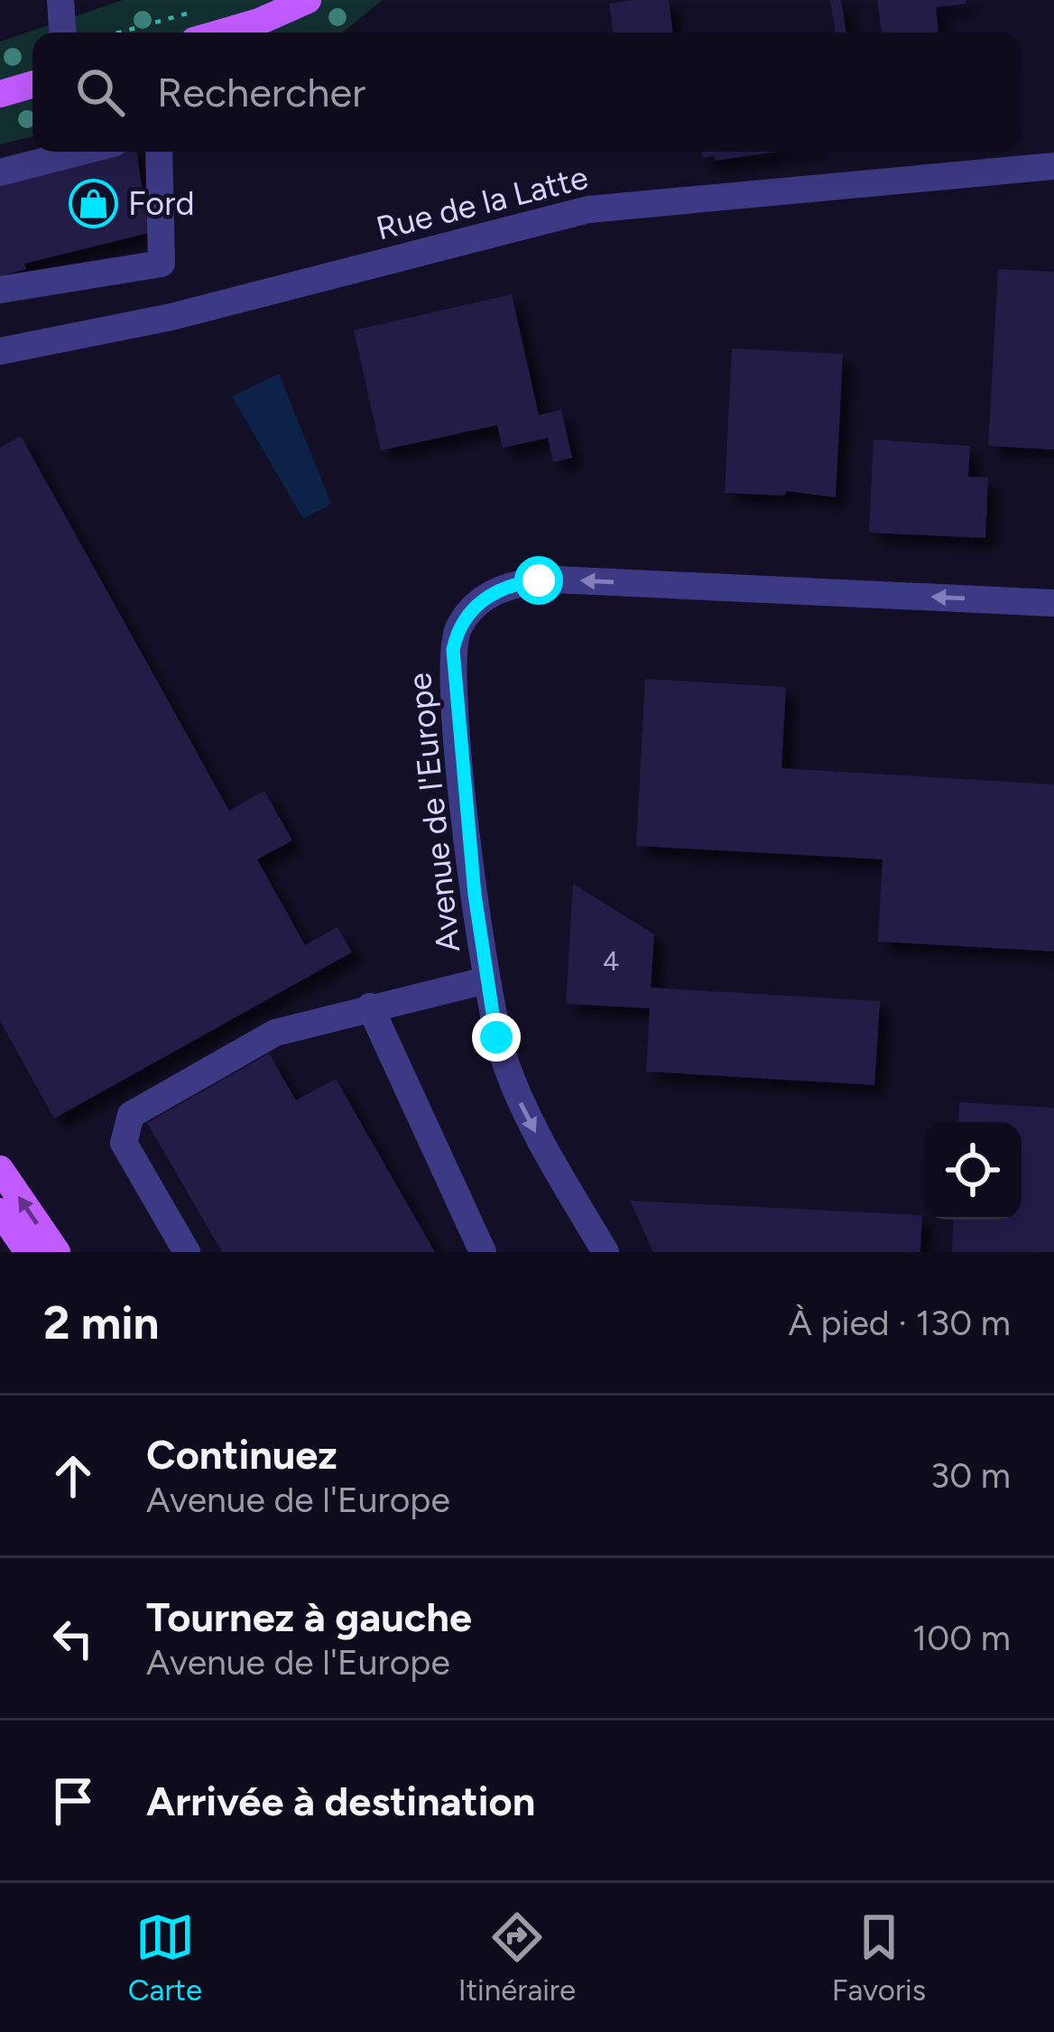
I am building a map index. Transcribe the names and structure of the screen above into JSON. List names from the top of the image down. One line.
{"streets":{"street":["Rue de la Latte","Avenue de l'Europe"]},"places":{"shop":["Ford"]},"house_numbers":["4"],"page":{"search":"Rechercher","heading":["2 min","À pied · 130 m"],"list":[["Continuez","Avenue de l'Europe","30 m"],["Tournez à gauche","Avenue de l'Europe","100 m"],"Arrivée à destination"],"nav":["Carte","Itinéraire","Favoris"]}}
